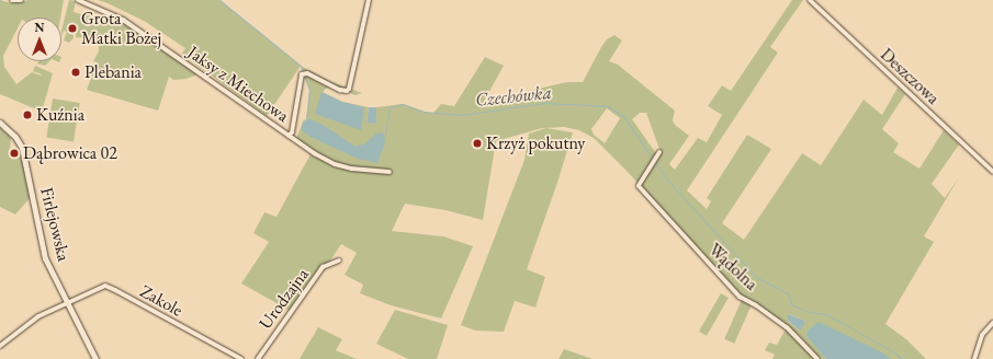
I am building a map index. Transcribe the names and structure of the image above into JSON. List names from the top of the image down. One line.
{"streets":{"street":["Deszczowa","Jaksy z Miechowa","Firlejowska","Wądolna","Urodzajna","Zakole"]},"crossings":[["Firlejowska","Zakole"]],"water":["Czechówka"],"places":["Grota Matki Bożej","Plebania","Kuźnia","Krzyż pokutny","Dąbrowica 02"],"north":"top"}
